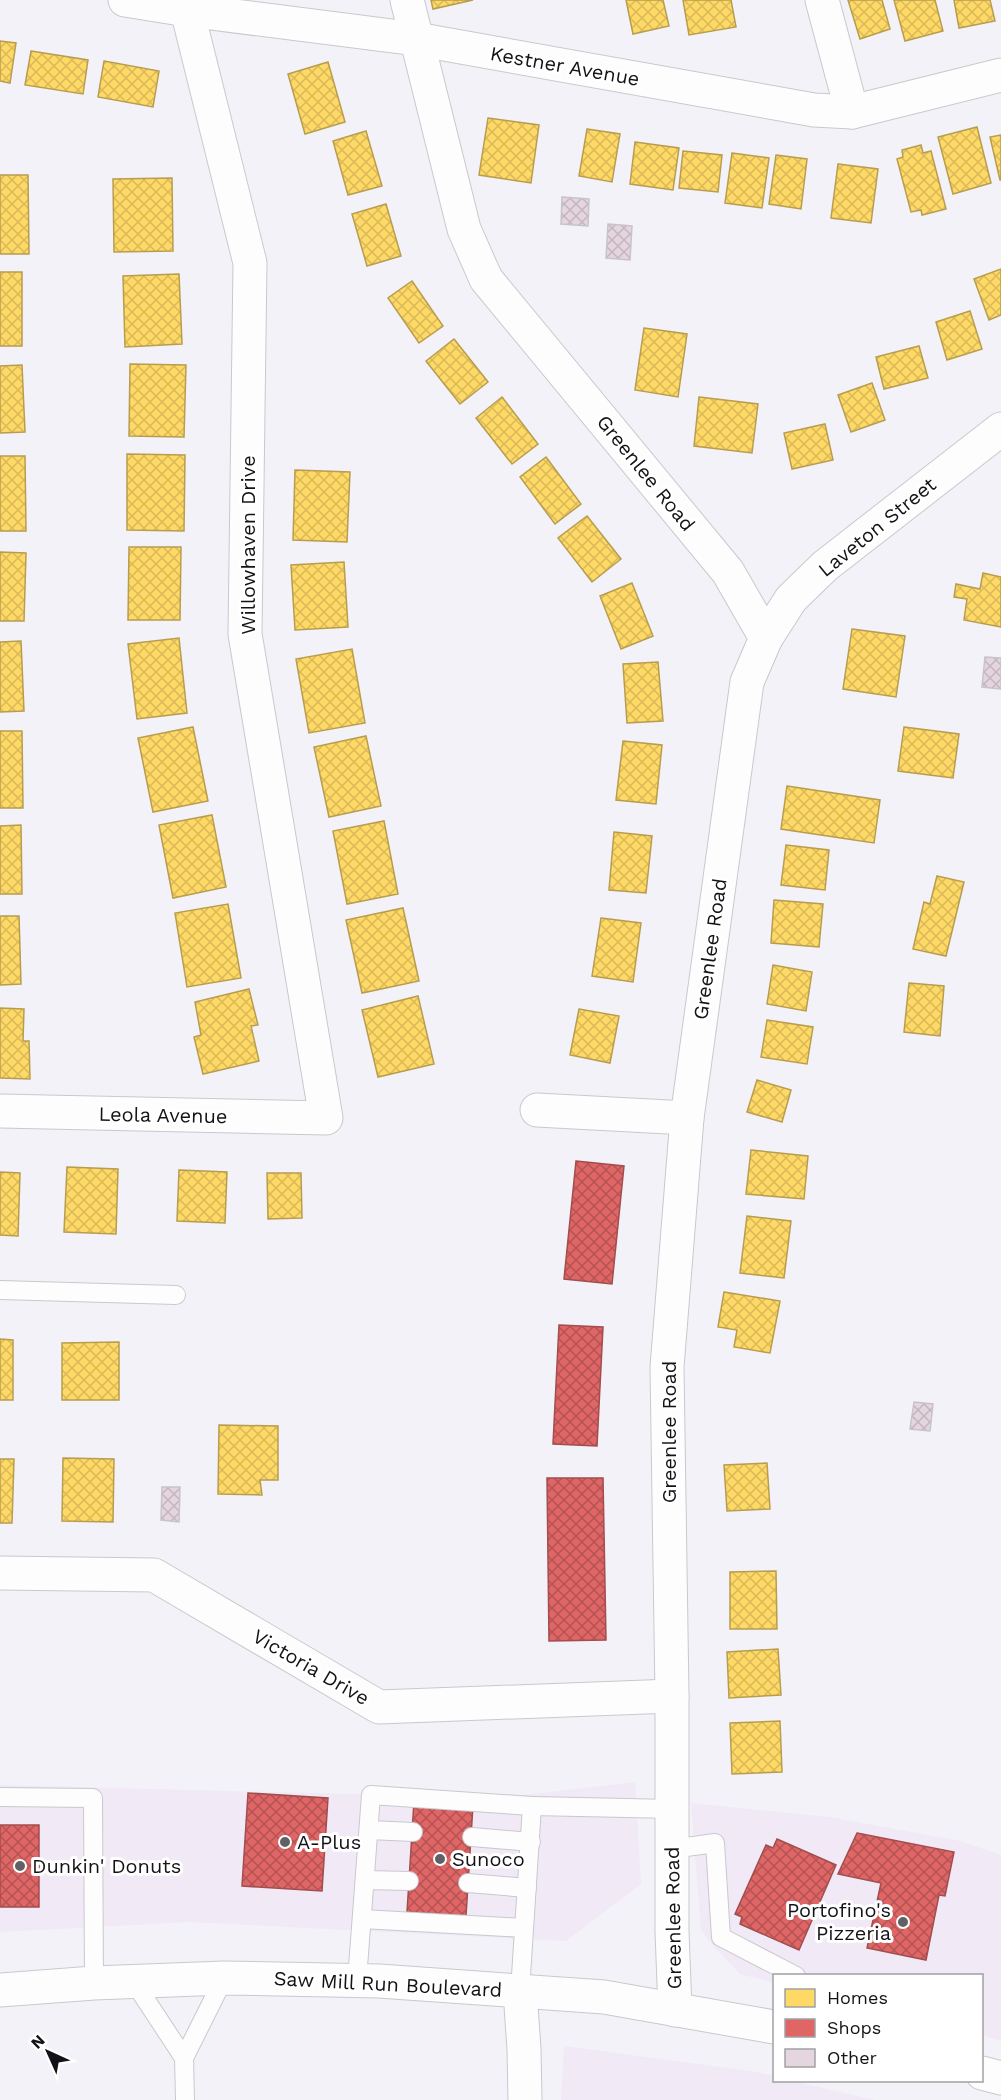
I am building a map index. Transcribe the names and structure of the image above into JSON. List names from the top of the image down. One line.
{"streets":{"main road":["Kestner Avenue","Greenlee Road","Laveton Street","Willowhaven Drive","Leola Avenue","Victoria Drive","Saw Mill Run Boulevard"]},"crossings":[["Kestner Avenue","Greenlee Road"],["Kestner Avenue","Willowhaven Drive"],["Greenlee Road","Laveton Street"],["Greenlee Road","Victoria Drive"],["Greenlee Road","Saw Mill Run Boulevard"],["Willowhaven Drive","Leola Avenue"]],"places":["A-Plus","Sunoco","Dunkin' Donuts","Portofino's Pizzeria"],"legend":["Homes","Shops","Other"],"north":"top left"}
